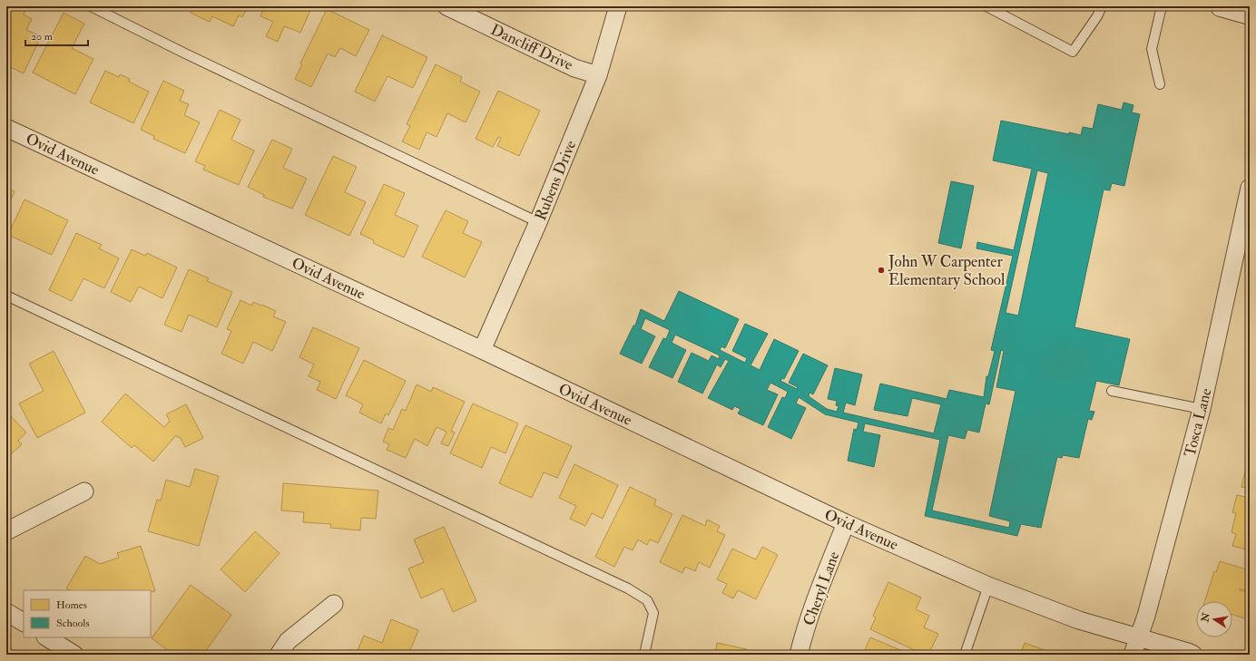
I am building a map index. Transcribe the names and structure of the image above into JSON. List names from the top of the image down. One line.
{"streets":{"street":["Dancliff Drive","Ovid Avenue","Rubens Drive","Tosca Lane","Cheryl Lane"]},"crossings":[["Dancliff Drive","Rubens Drive"],["Ovid Avenue","Rubens Drive"],["Ovid Avenue","Tosca Lane"],["Ovid Avenue","Cheryl Lane"]],"places":["John W Carpenter Elementary School"],"legend":["Homes","Schools"],"scale_bar":"20 m","north":"left"}
